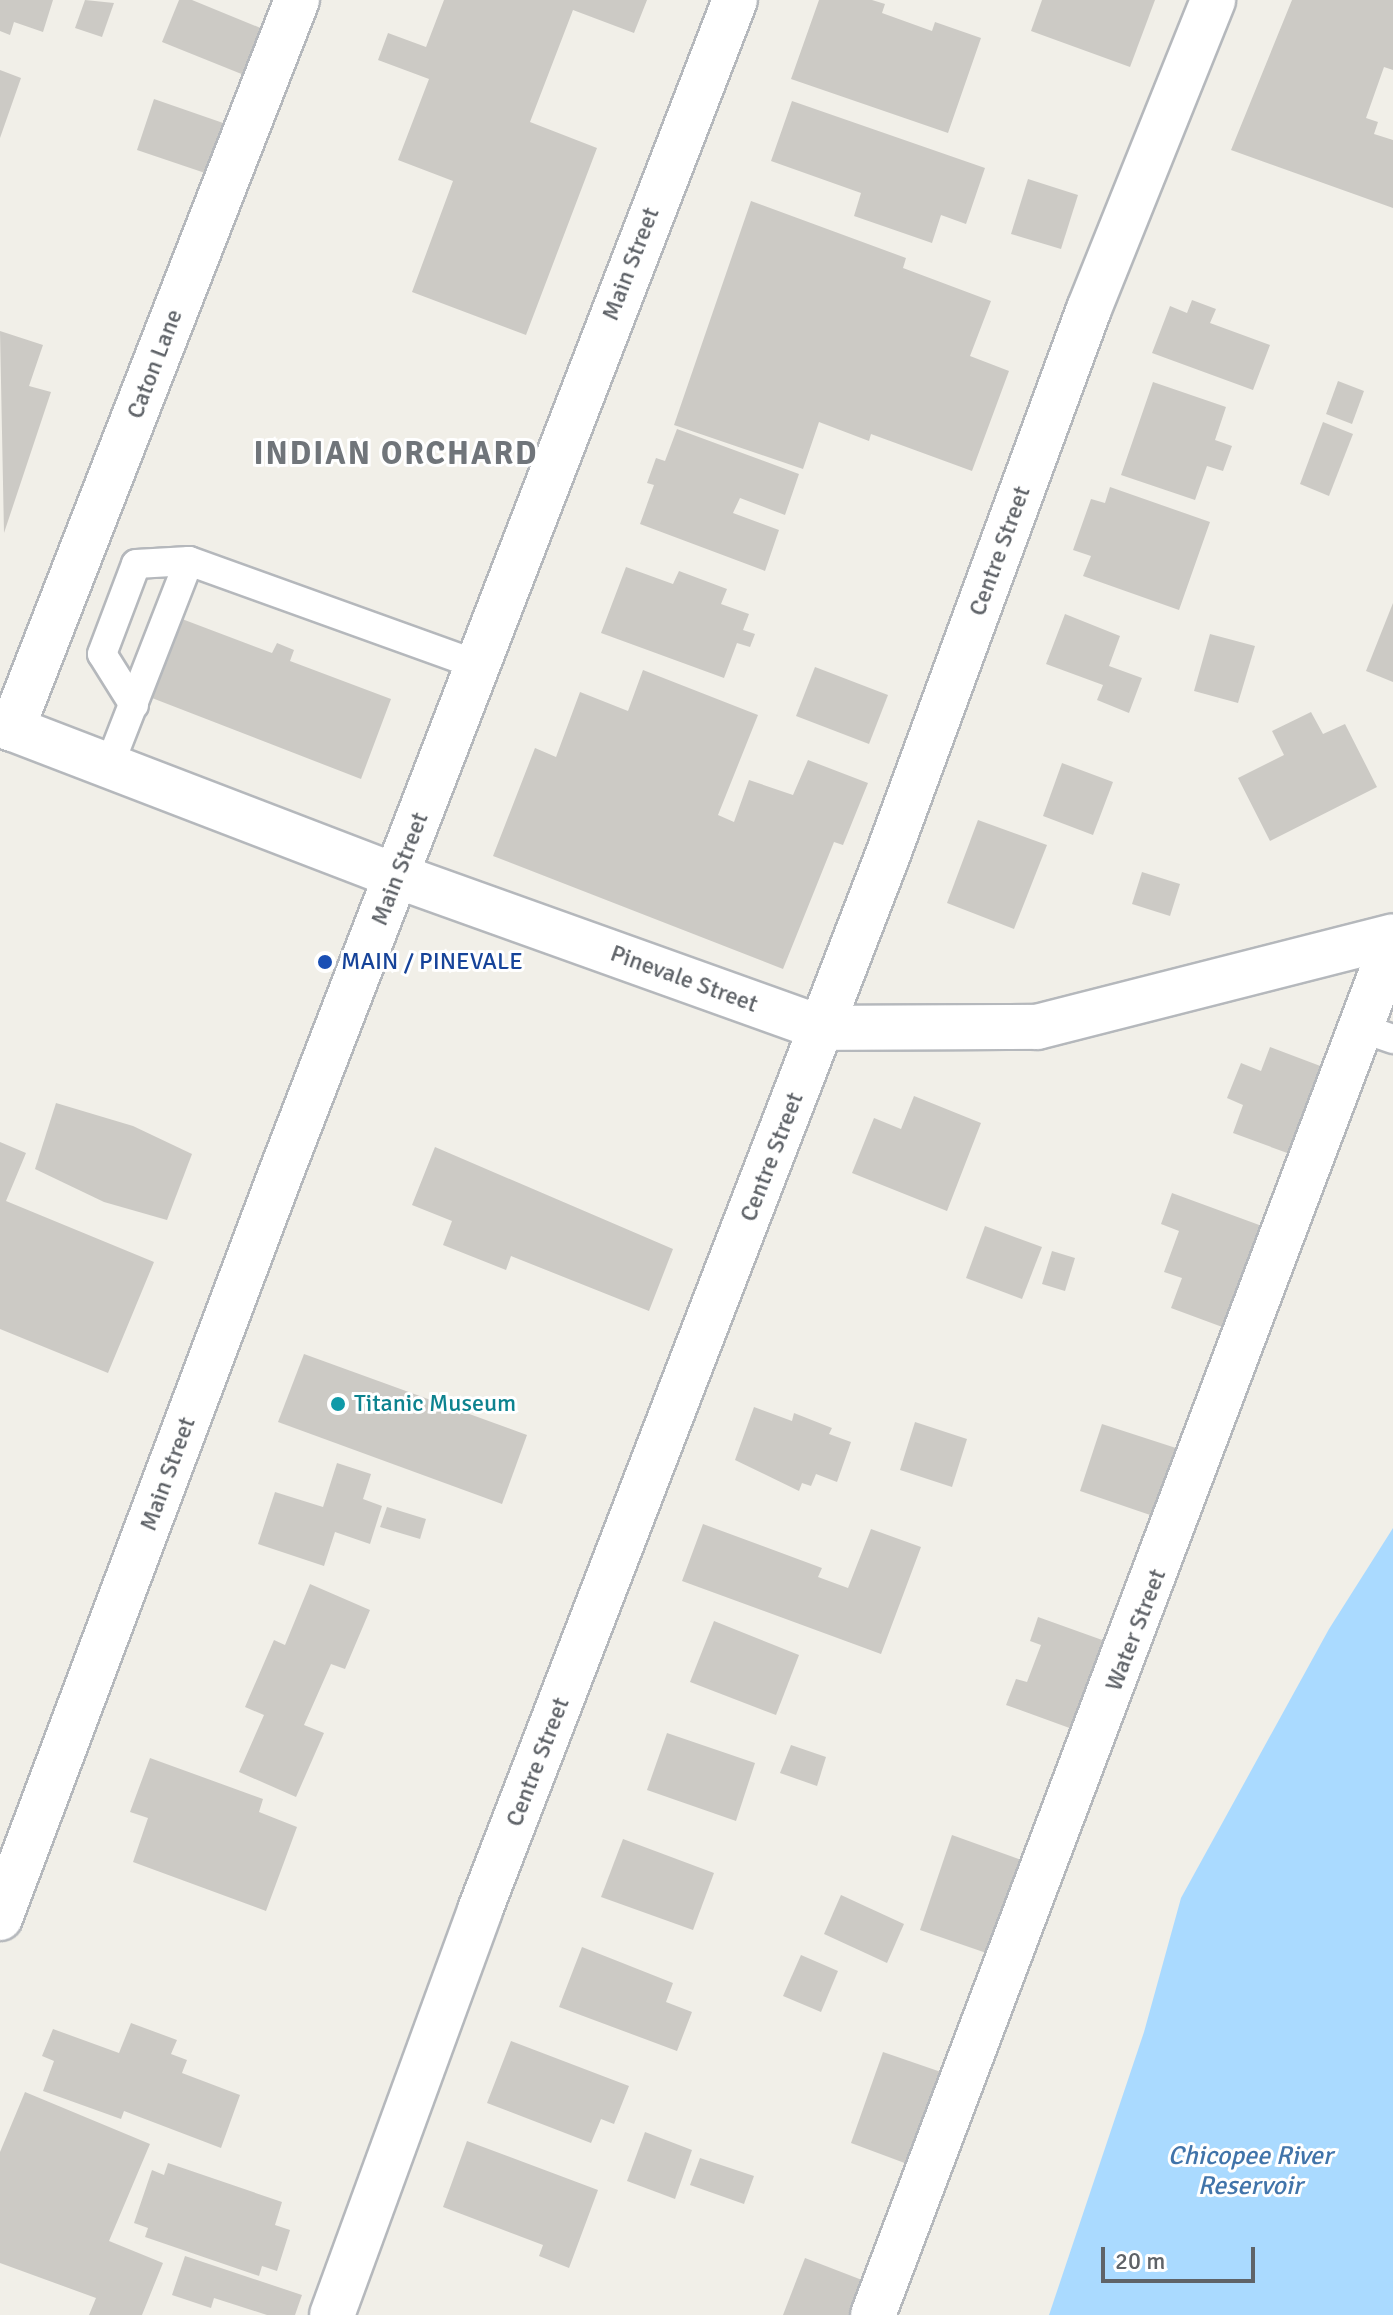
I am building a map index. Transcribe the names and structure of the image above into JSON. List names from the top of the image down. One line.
{"streets":{"street":["Main Street","Caton Lane","Centre Street","Pinevale Street","Water Street"]},"crossings":[["Main Street","Pinevale Street"],["Caton Lane","Pinevale Street"],["Centre Street","Pinevale Street"]],"districts":["INDIAN ORCHARD"],"water":["Chicopee River Reservoir"],"places":["MAIN / PINEVALE","Titanic Museum"],"scale_bar":"20 m"}
